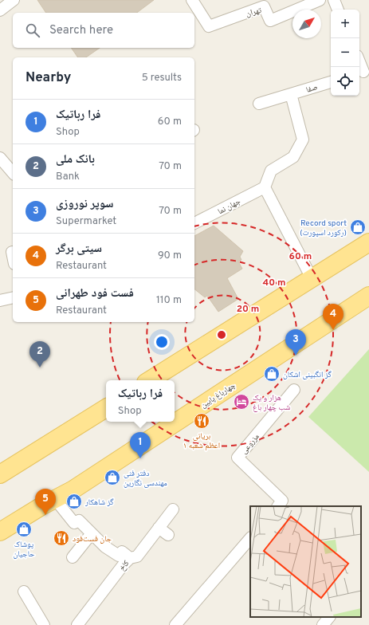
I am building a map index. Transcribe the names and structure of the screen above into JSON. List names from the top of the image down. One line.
{"streets":{"main road":["چهارباغ پایین"],"street":["تهران","صفا","جهان نما","مزروعی","کاخ"]},"places":{"shop":["Record sport (رکورد اسپورت)","گز انگبینی اشکان","دفتر فنی مهندسی نگارین","گز شاهکار","پوشاک حاجیان"],"hotel":["هزار و یک شب چهار باغ"],"restaurant":["بریانی اعظم شعبه ۱","جان فست‌فود"]},"north":"top right","page":{"map_buttons":["+","−"],"search":"Search here","heading":["Nearby","5 results"],"list":[{"mark":"1","name":"فرا رباتیک","note":"Shop","value":"60 m"},{"mark":"2","name":"بانک ملی","note":"Bank","value":"70 m"},{"mark":"3","name":"سوپر نوروزی","note":"Supermarket","value":"70 m"},{"mark":"4","name":"سیتی برگر","note":"Restaurant","value":"90 m"},{"mark":"5","name":"فست فود طهرانی","note":"Restaurant","value":"110 m"}],"pins":["4","3","2","1","5"],"popup":["فرا رباتیک","Shop"]},"rings":["60 m","40 m","20 m"]}
